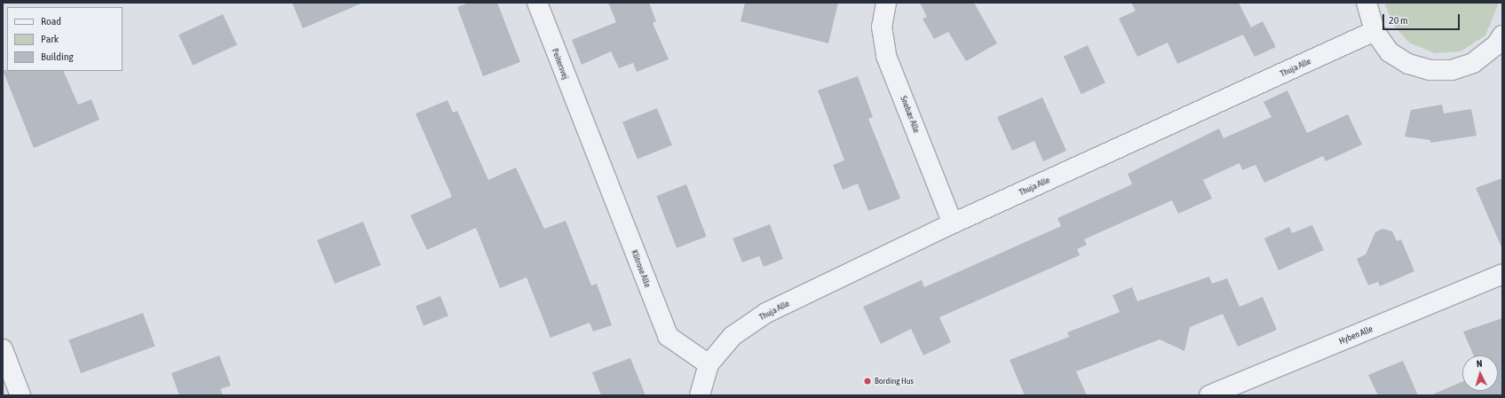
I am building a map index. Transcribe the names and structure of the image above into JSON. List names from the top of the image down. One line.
{"streets":{"street":["Peitersvej","Thuja Alle","Snebær Alle","Klitrose Alle","Hyben Alle"]},"crossings":[["Peitersvej","Klitrose Alle"],["Thuja Alle","Snebær Alle"],["Thuja Alle","Klitrose Alle"]],"places":["Bording Hus"],"legend":["Road","Park","Building"],"scale_bar":"20 m","north":"top"}
